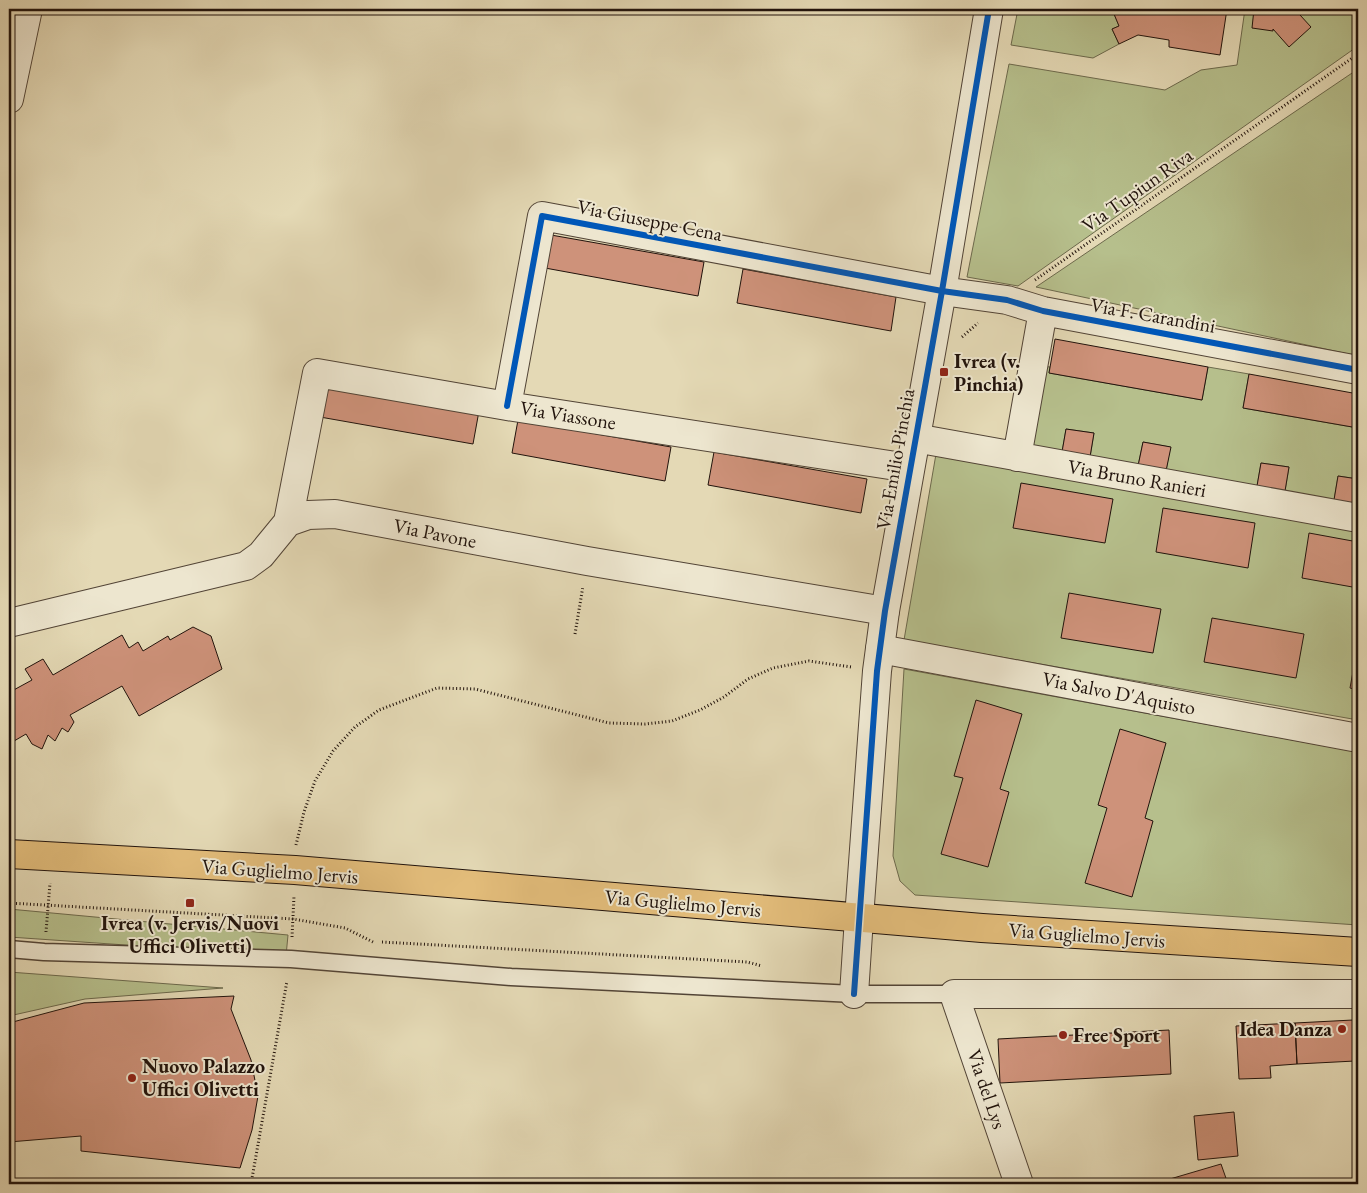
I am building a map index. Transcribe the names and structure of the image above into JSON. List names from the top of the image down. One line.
{"streets":{"main road":["Via Guglielmo Jervis"],"street":["Via Giuseppe Cena","Via F. Carandini","Via Viassone","Via Emilio Pinchia","Via Bruno Ranieri","Via Pavone","Via Salvo D'Aquisto","Via del Lys"],"path":["Via Tupiun Riva"]},"crossings":[["Via Tupiun Riva","Via F. Carandini"],["Via Tupiun Riva","Via Emilio Pinchia"],["Via Giuseppe Cena","Via F. Carandini"],["Via Giuseppe Cena","Via Viassone"],["Via Giuseppe Cena","Via Emilio Pinchia"],["Via F. Carandini","Via Emilio Pinchia"],["Via Viassone","Via Emilio Pinchia"],["Via Viassone","Via Pavone"],["Via Emilio Pinchia","Via Bruno Ranieri"],["Via Emilio Pinchia","Via Pavone"],["Via Emilio Pinchia","Via Salvo D'Aquisto"],["Via Emilio Pinchia","Via Guglielmo Jervis"]],"places":{"transit":["Ivrea (v. Pinchia)","Ivrea (v. Jervis/Nuovi Uffici Olivetti)"],"other":["Idea Danza","Free Sport","Nuovo Palazzo Uffici Olivetti"]}}
